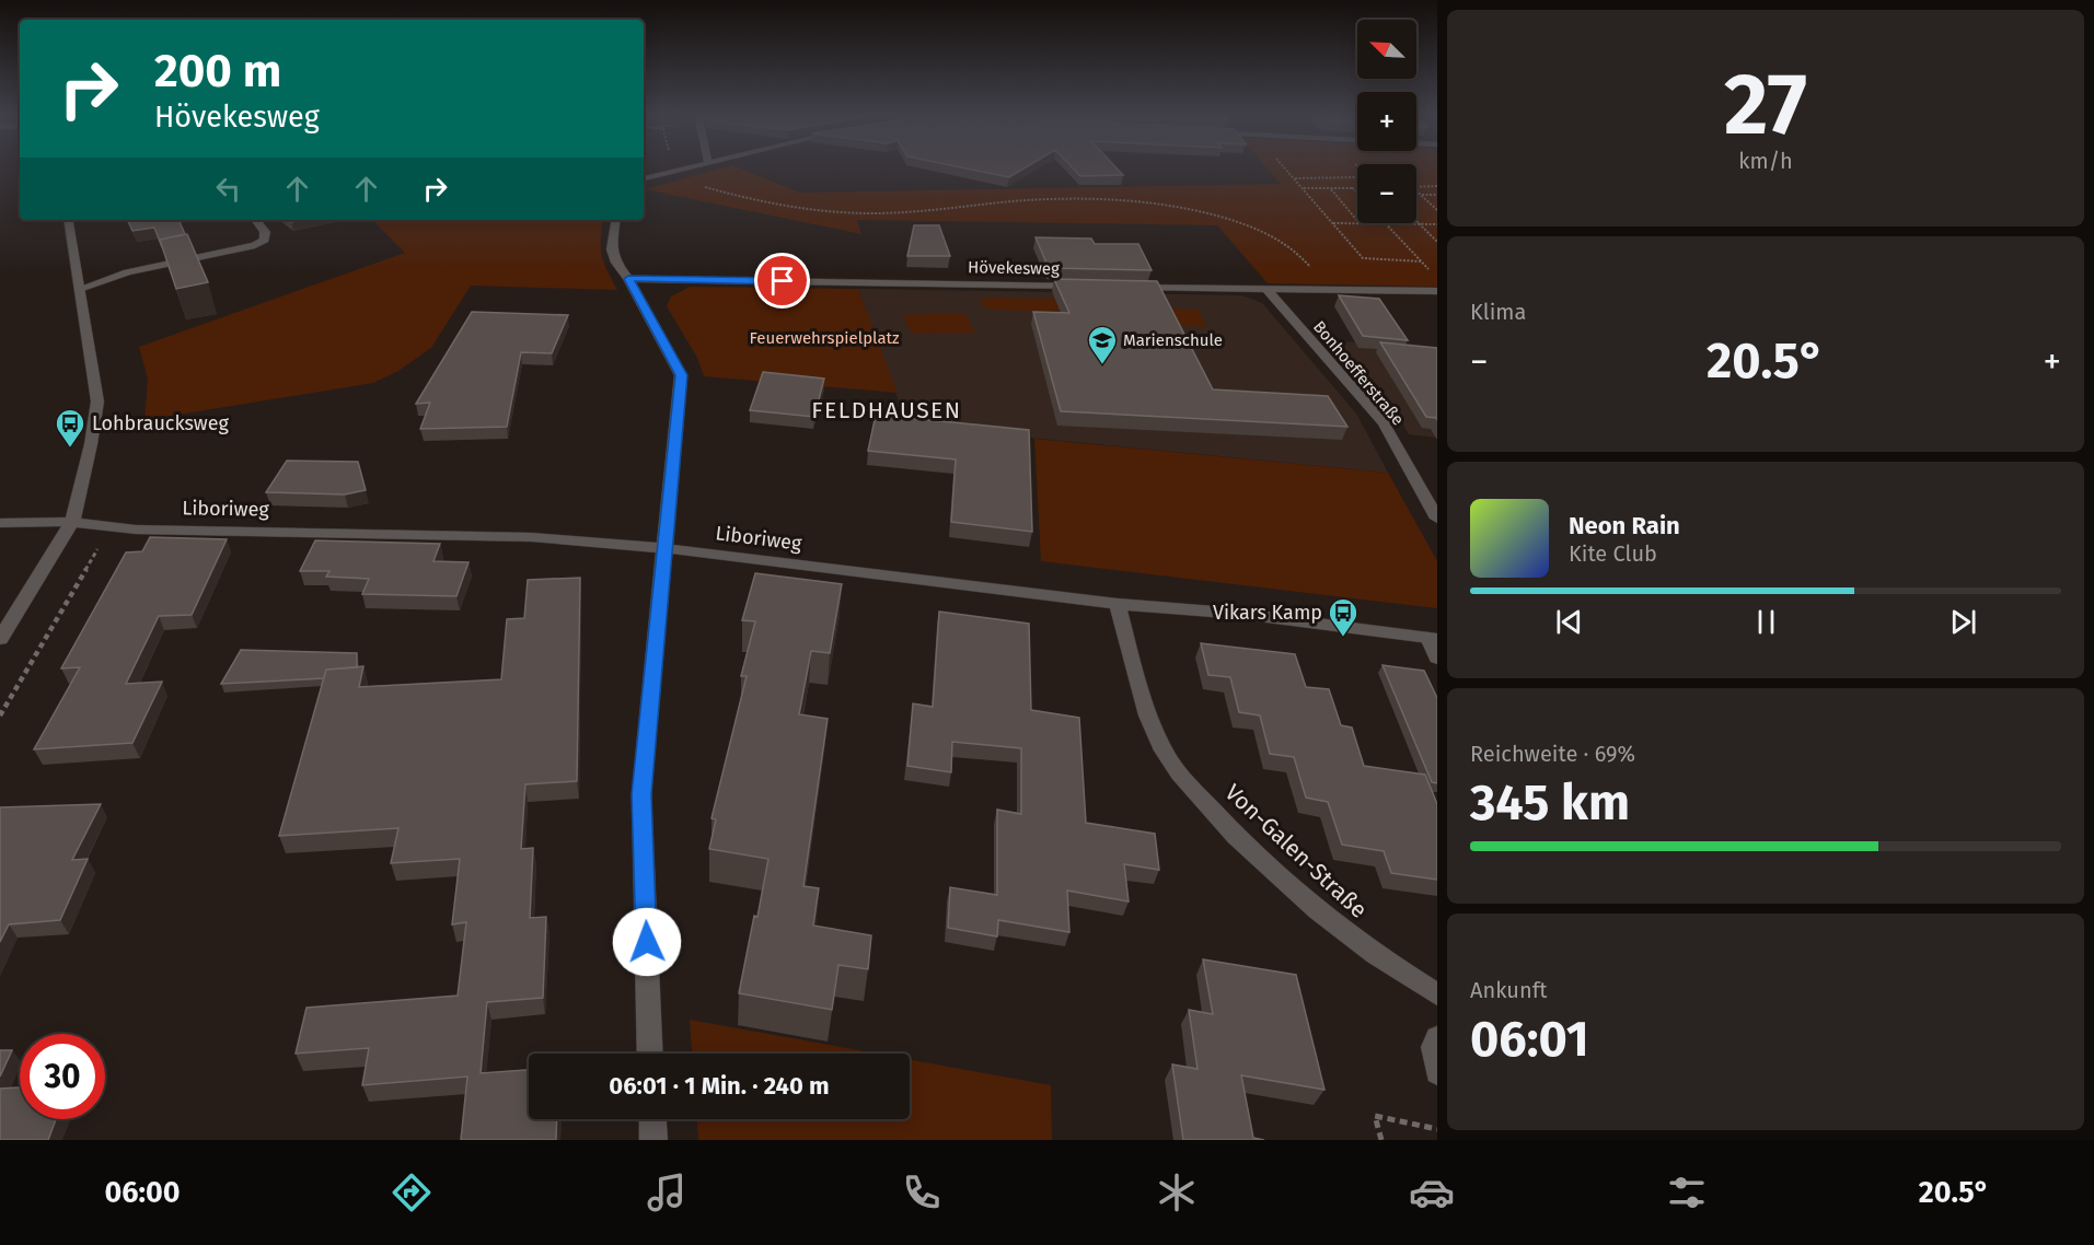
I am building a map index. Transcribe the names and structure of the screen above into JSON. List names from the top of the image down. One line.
{"streets":{"street":["Hövekesweg","Bonhoefferstraße","Liboriweg","Von-Galen-Straße"]},"crossings":[["Liboriweg","Von-Galen-Straße"]],"districts":["FELDHAUSEN"],"parks":["Feuerwehrspielplatz"],"places":{"school or university":["Marienschule"],"bus stop":["Lohbraucksweg","Vikars Kamp"]},"north":"top left","page":{"tile":[["27","km/h"],"Klima",["Reichweite · 69%","345 km"],["Ankunft","06:01"]],"map_buttons":["+","−"],"turn":["200 m","Hövekesweg"],"heat":["−","20.5°","+"],"song":["Neon Rain","Kite Club"],"limit":"30","trip":"06:01 · 1 Min. · 240 m","tabs":["06:00","20.5°"]}}
